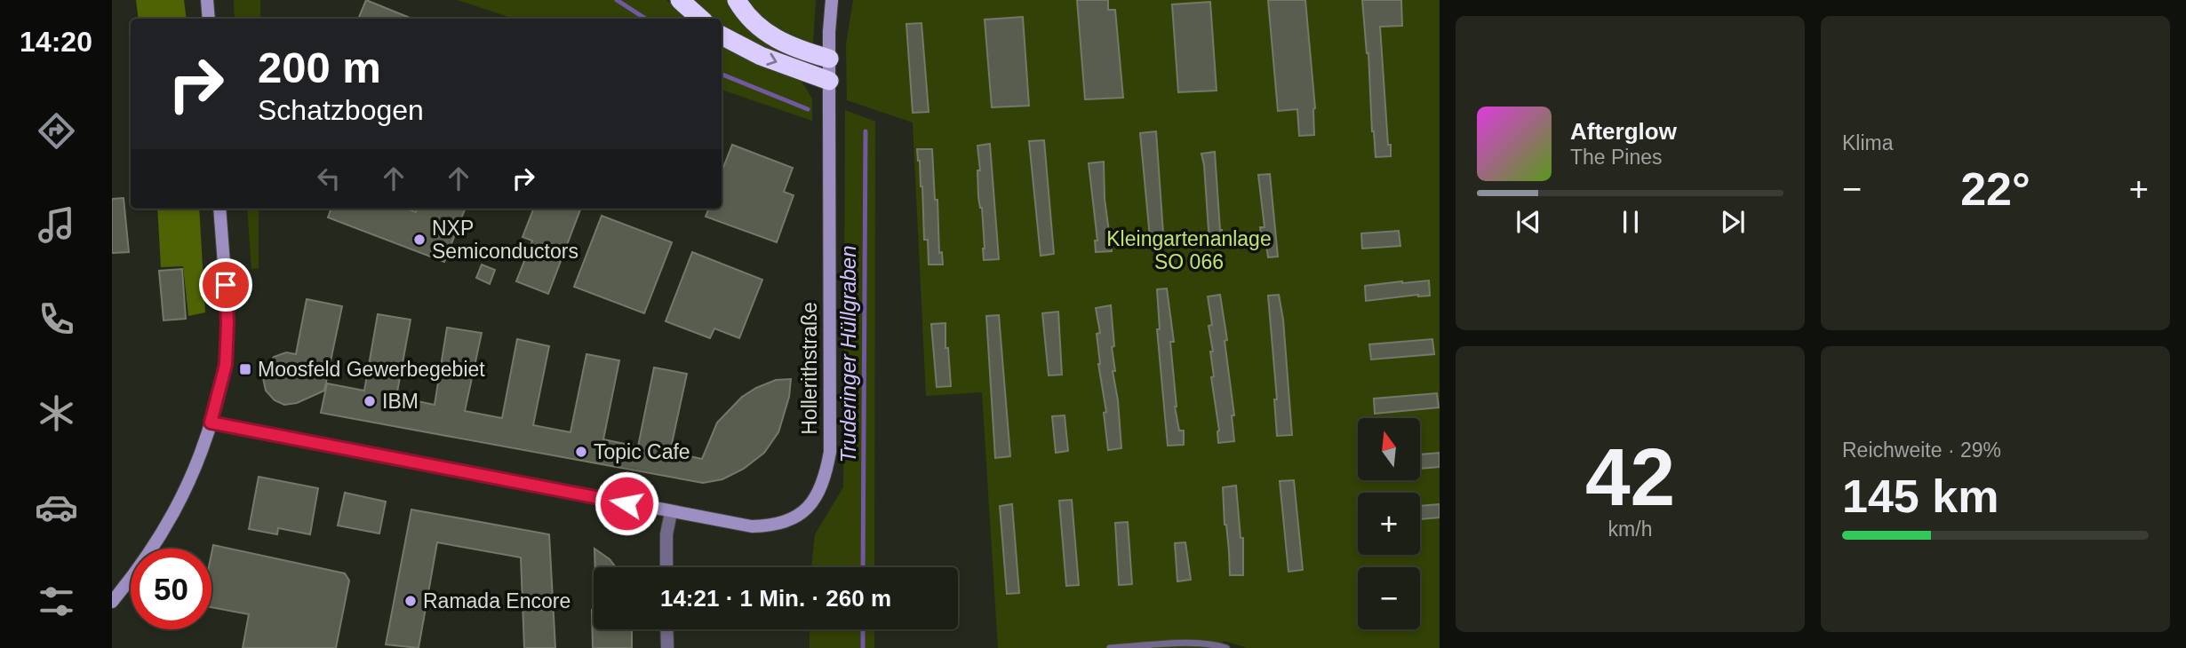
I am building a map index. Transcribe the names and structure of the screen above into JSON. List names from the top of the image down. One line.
{"streets":{"main road":["Hollerithstraße"]},"water":["Truderinger Hüllgraben"],"parks":["Kleingartenanlage SO 066"],"places":{"other":["NXP Semiconductors","IBM","Topic Cafe","Ramada Encore"],"transit":["Moosfeld Gewerbegebiet"]},"north":"top","page":{"tabs":"14:20","tile":["Klima",["42","km/h"],["Reichweite · 29%","145 km"]],"turn":["200 m","Schatzbogen"],"song":["Afterglow","The Pines"],"heat":["−","22°","+"],"map_buttons":["+","−"],"limit":"50","trip":"14:21 · 1 Min. · 260 m"}}
